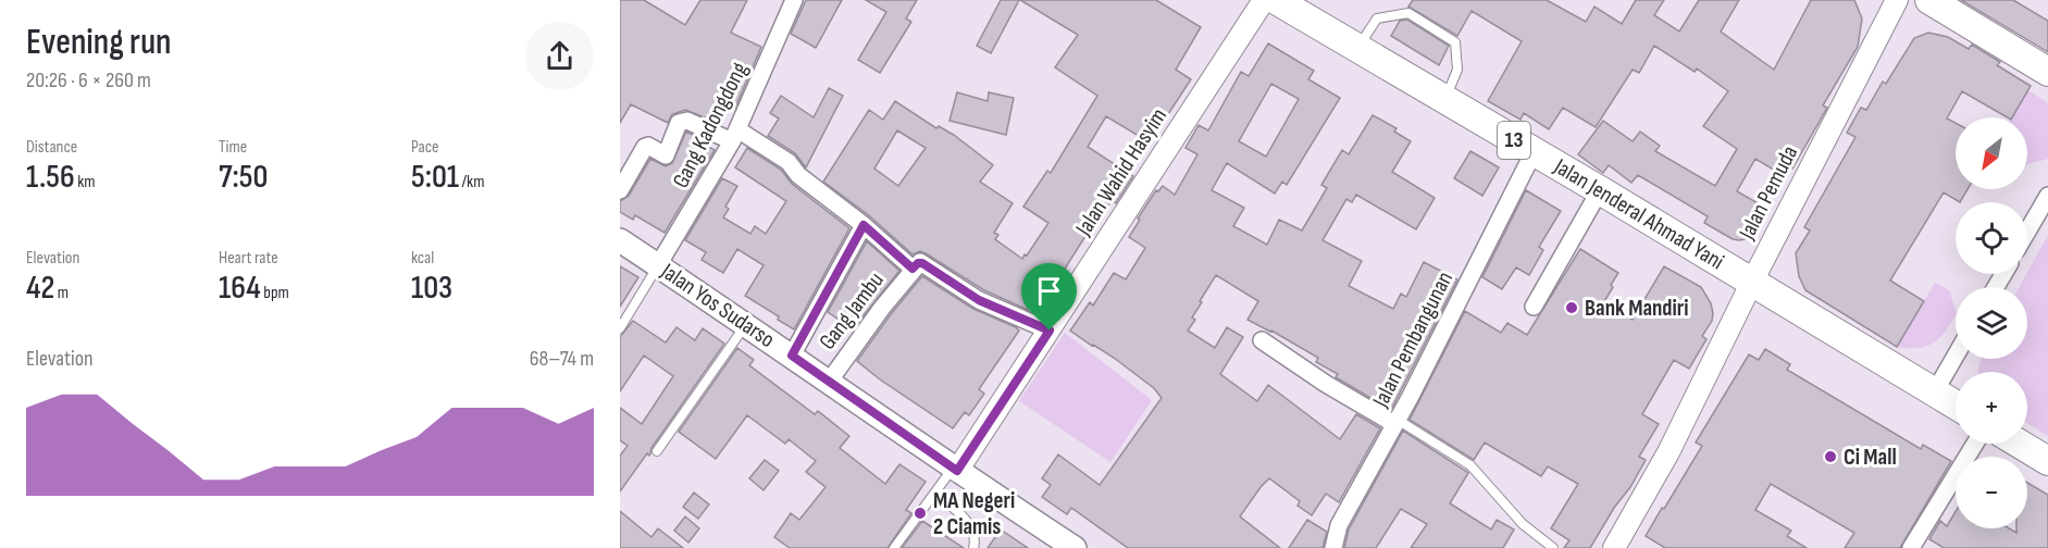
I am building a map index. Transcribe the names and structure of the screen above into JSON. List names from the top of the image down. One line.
{"streets":{"highway":["13","Jalan Jenderal Ahmad Yani"],"main road":["Jalan Yos Sudarso"],"street":["Gang Kadongdong","Jalan Wahid Hasyim","Jalan Pemuda","Gang Jambu","Jalan Pembangunan"]},"crossings":[["Gang Kadongdong","Jalan Yos Sudarso"],["Jalan Wahid Hasyim","Jalan Yos Sudarso"],["Jalan Wahid Hasyim","Gang Jambu"],["Jalan Pemuda","Jalan Jenderal Ahmad Yani"],["Jalan Jenderal Ahmad Yani","Jalan Pembangunan"],["Jalan Yos Sudarso","Gang Jambu"]],"places":["Bank Mandiri","Ci Mall","MA Negeri 2 Ciamis"],"north":"bottom left","page":{"heading":["Evening run","20:26 · 6 × 260 m"],"stats":[["Distance","1.56 km"],["Time","7:50"],["Pace","5:01 /km"],["Elevation","42 m"],["Heart rate","164 bpm"],["kcal","103"]],"map_buttons":["+","−"],"chart":["Elevation","68–74 m"]}}
